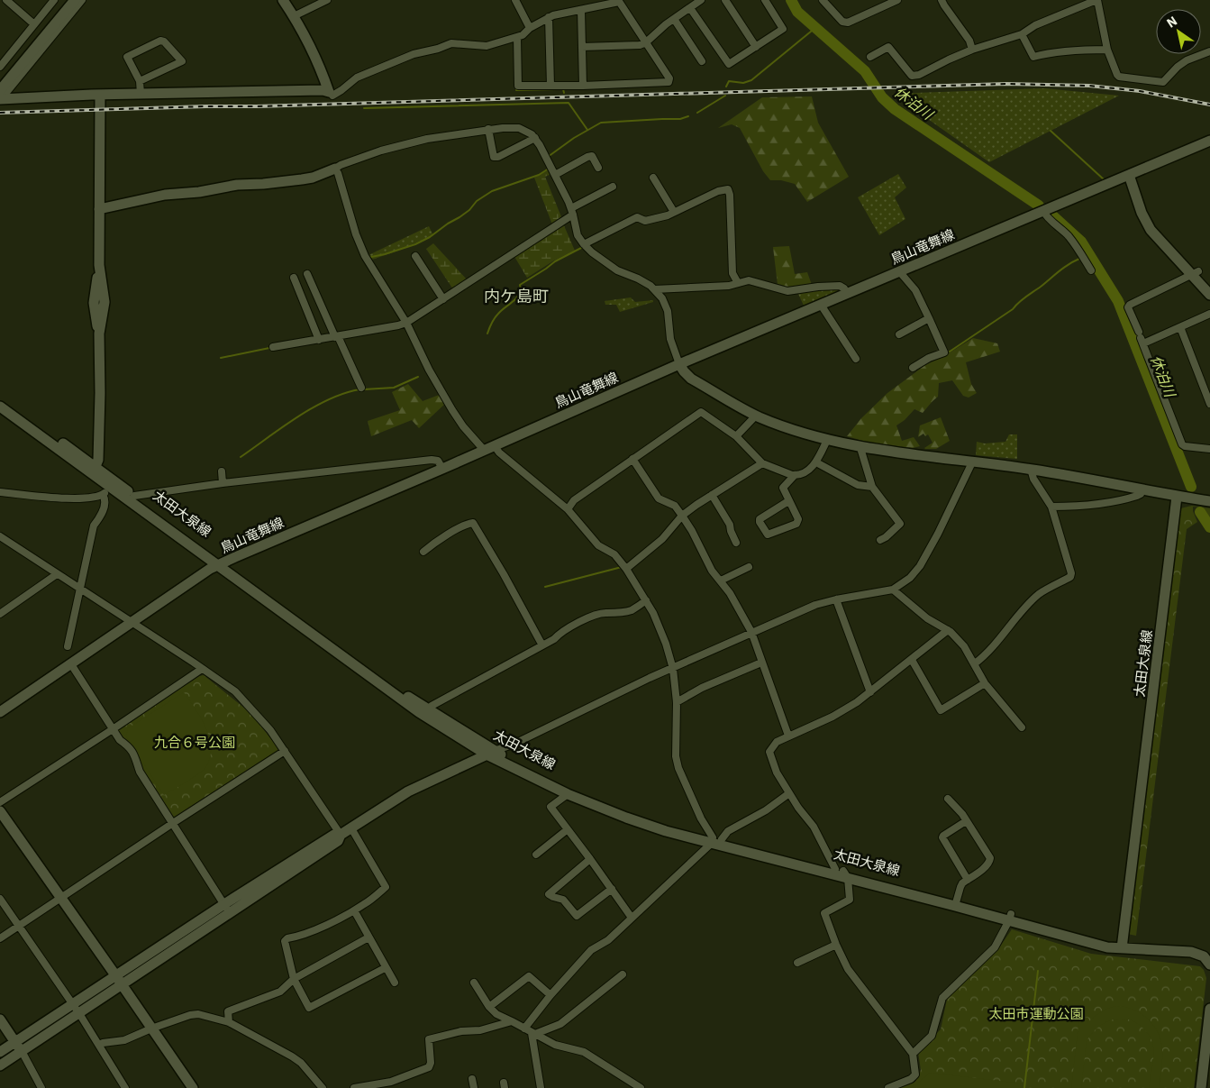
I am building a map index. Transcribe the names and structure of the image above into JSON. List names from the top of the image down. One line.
{"streets":{"main road":["鳥山竜舞線","太田大泉線"]},"crossings":[["鳥山竜舞線","太田大泉線"]],"districts":["内ケ島町"],"water":["休泊川"],"parks":["九合６号公園","太田市運動公園"],"north":"top left"}
